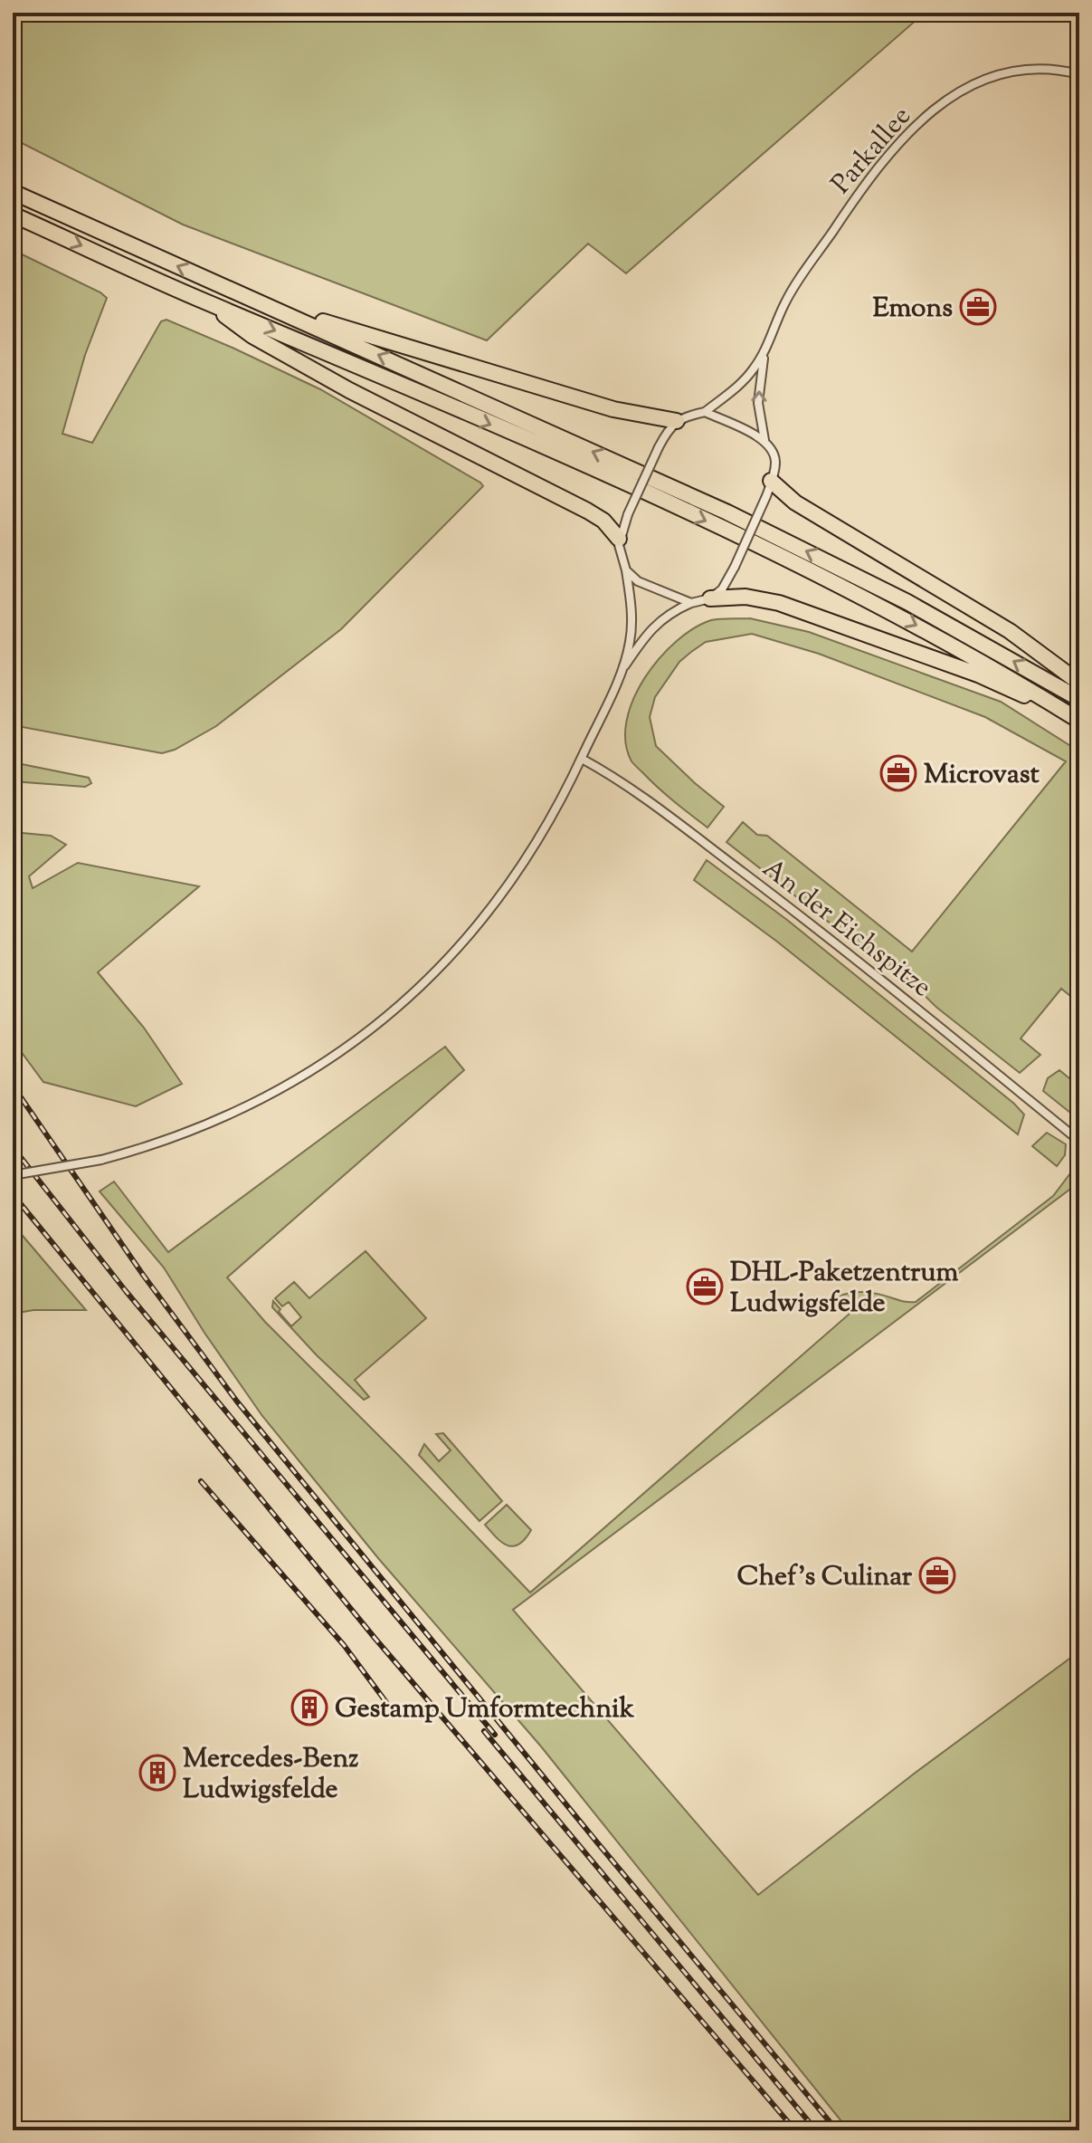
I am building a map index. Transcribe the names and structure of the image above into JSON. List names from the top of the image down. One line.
{"streets":{"street":["Parkallee","An der Eichspitze"]},"places":{"office":["Emons","Microvast","DHL-Paketzentrum Ludwigsfelde","Chef's Culinar"],"building":["Gestamp Umformtechnik","Mercedes-Benz Ludwigsfelde"]}}
